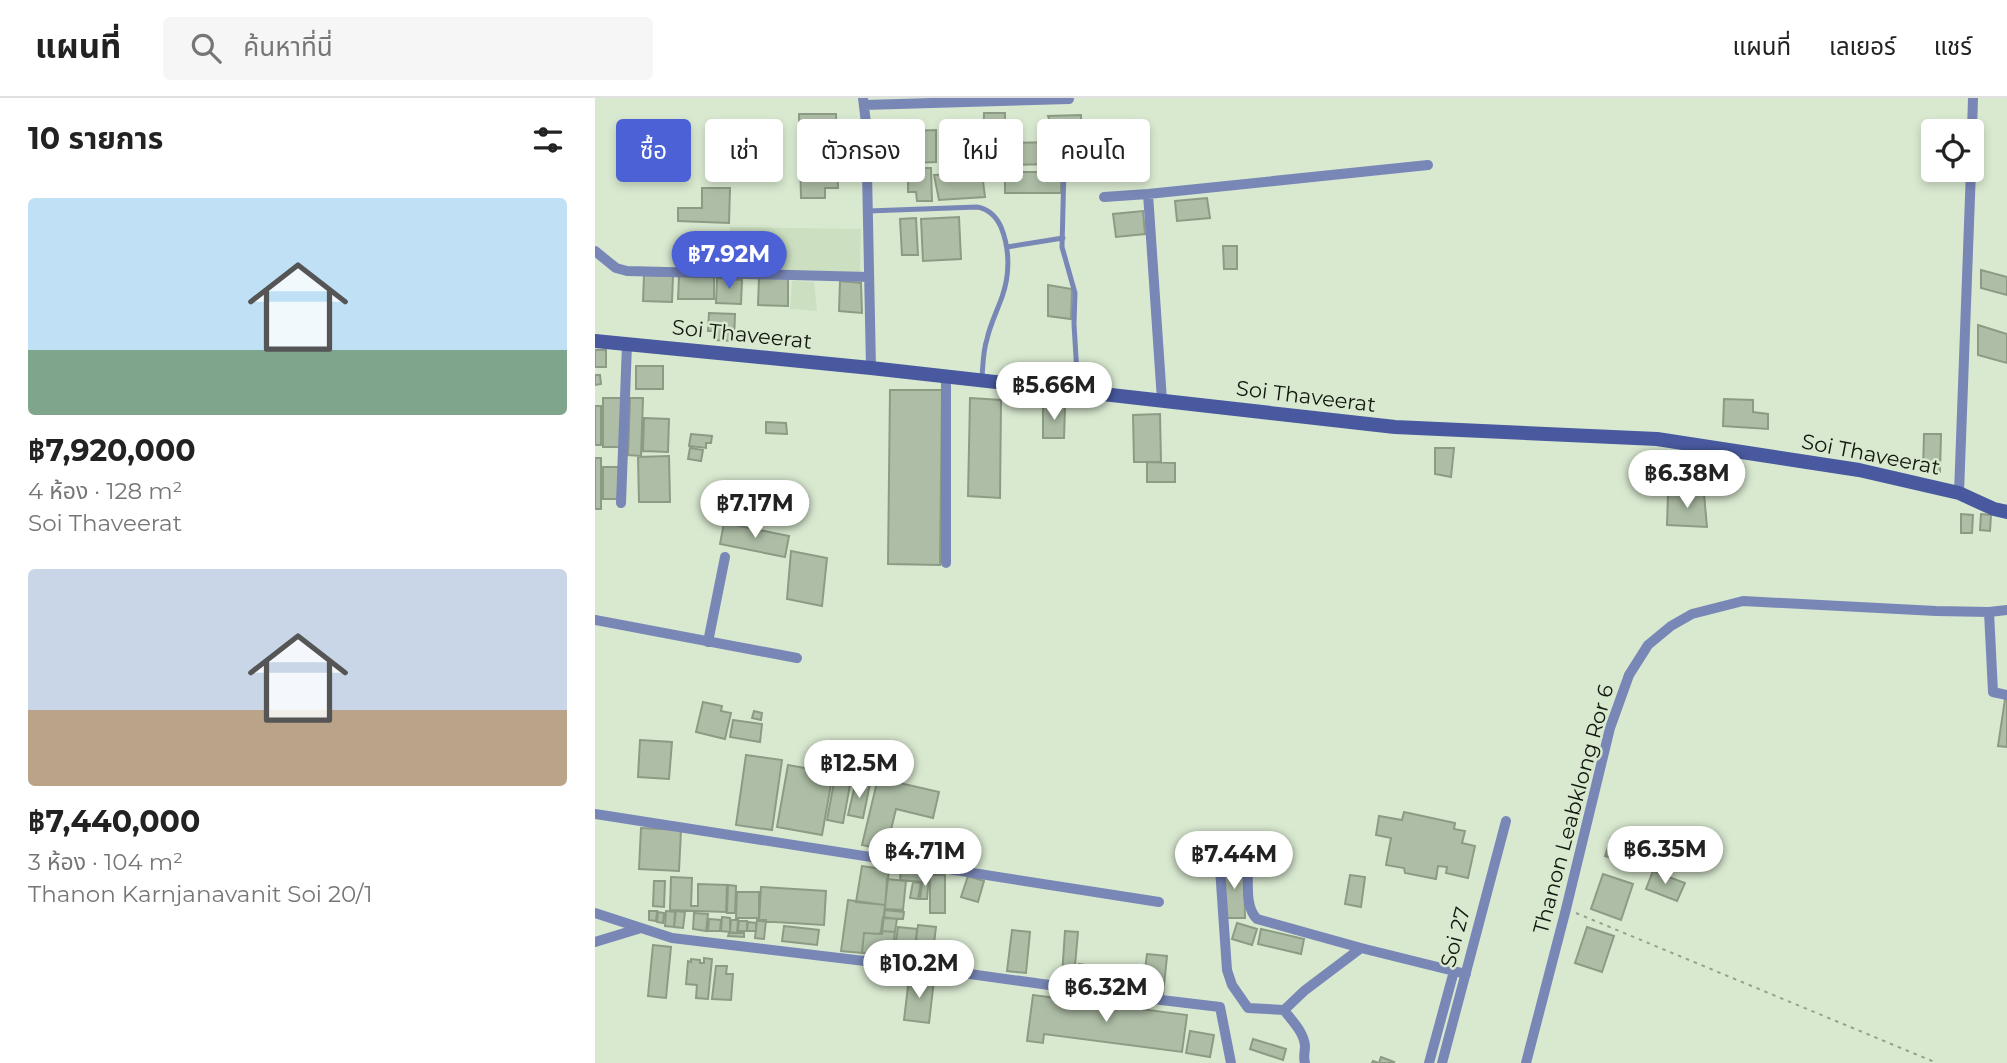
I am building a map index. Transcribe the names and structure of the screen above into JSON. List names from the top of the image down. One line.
{"streets":{"street":["Soi Thaveerat","Thanon Leabklong Ror 6","Soi 27"]},"page":{"header":"แผนที่","search":"ค้นหาที่นี่","nav":["แผนที่","เลเยอร์","แชร์"],"heading":"10 รายการ","chip":["ซื้อ","เช่า","ตัวกรอง","ใหม่","คอนโด"],"list":[{"name":"฿7,920,000","note":"4 ห้อง · 128 m² · Soi Thaveerat"},{"name":"฿7,440,000","note":"3 ห้อง · 104 m² · Thanon Karnjanavanit Soi 20/1"}],"price":["฿7.92M","฿5.66M","฿6.38M","฿7.17M","฿12.5M","฿6.35M","฿4.71M","฿7.44M","฿10.2M","฿6.32M"]}}
